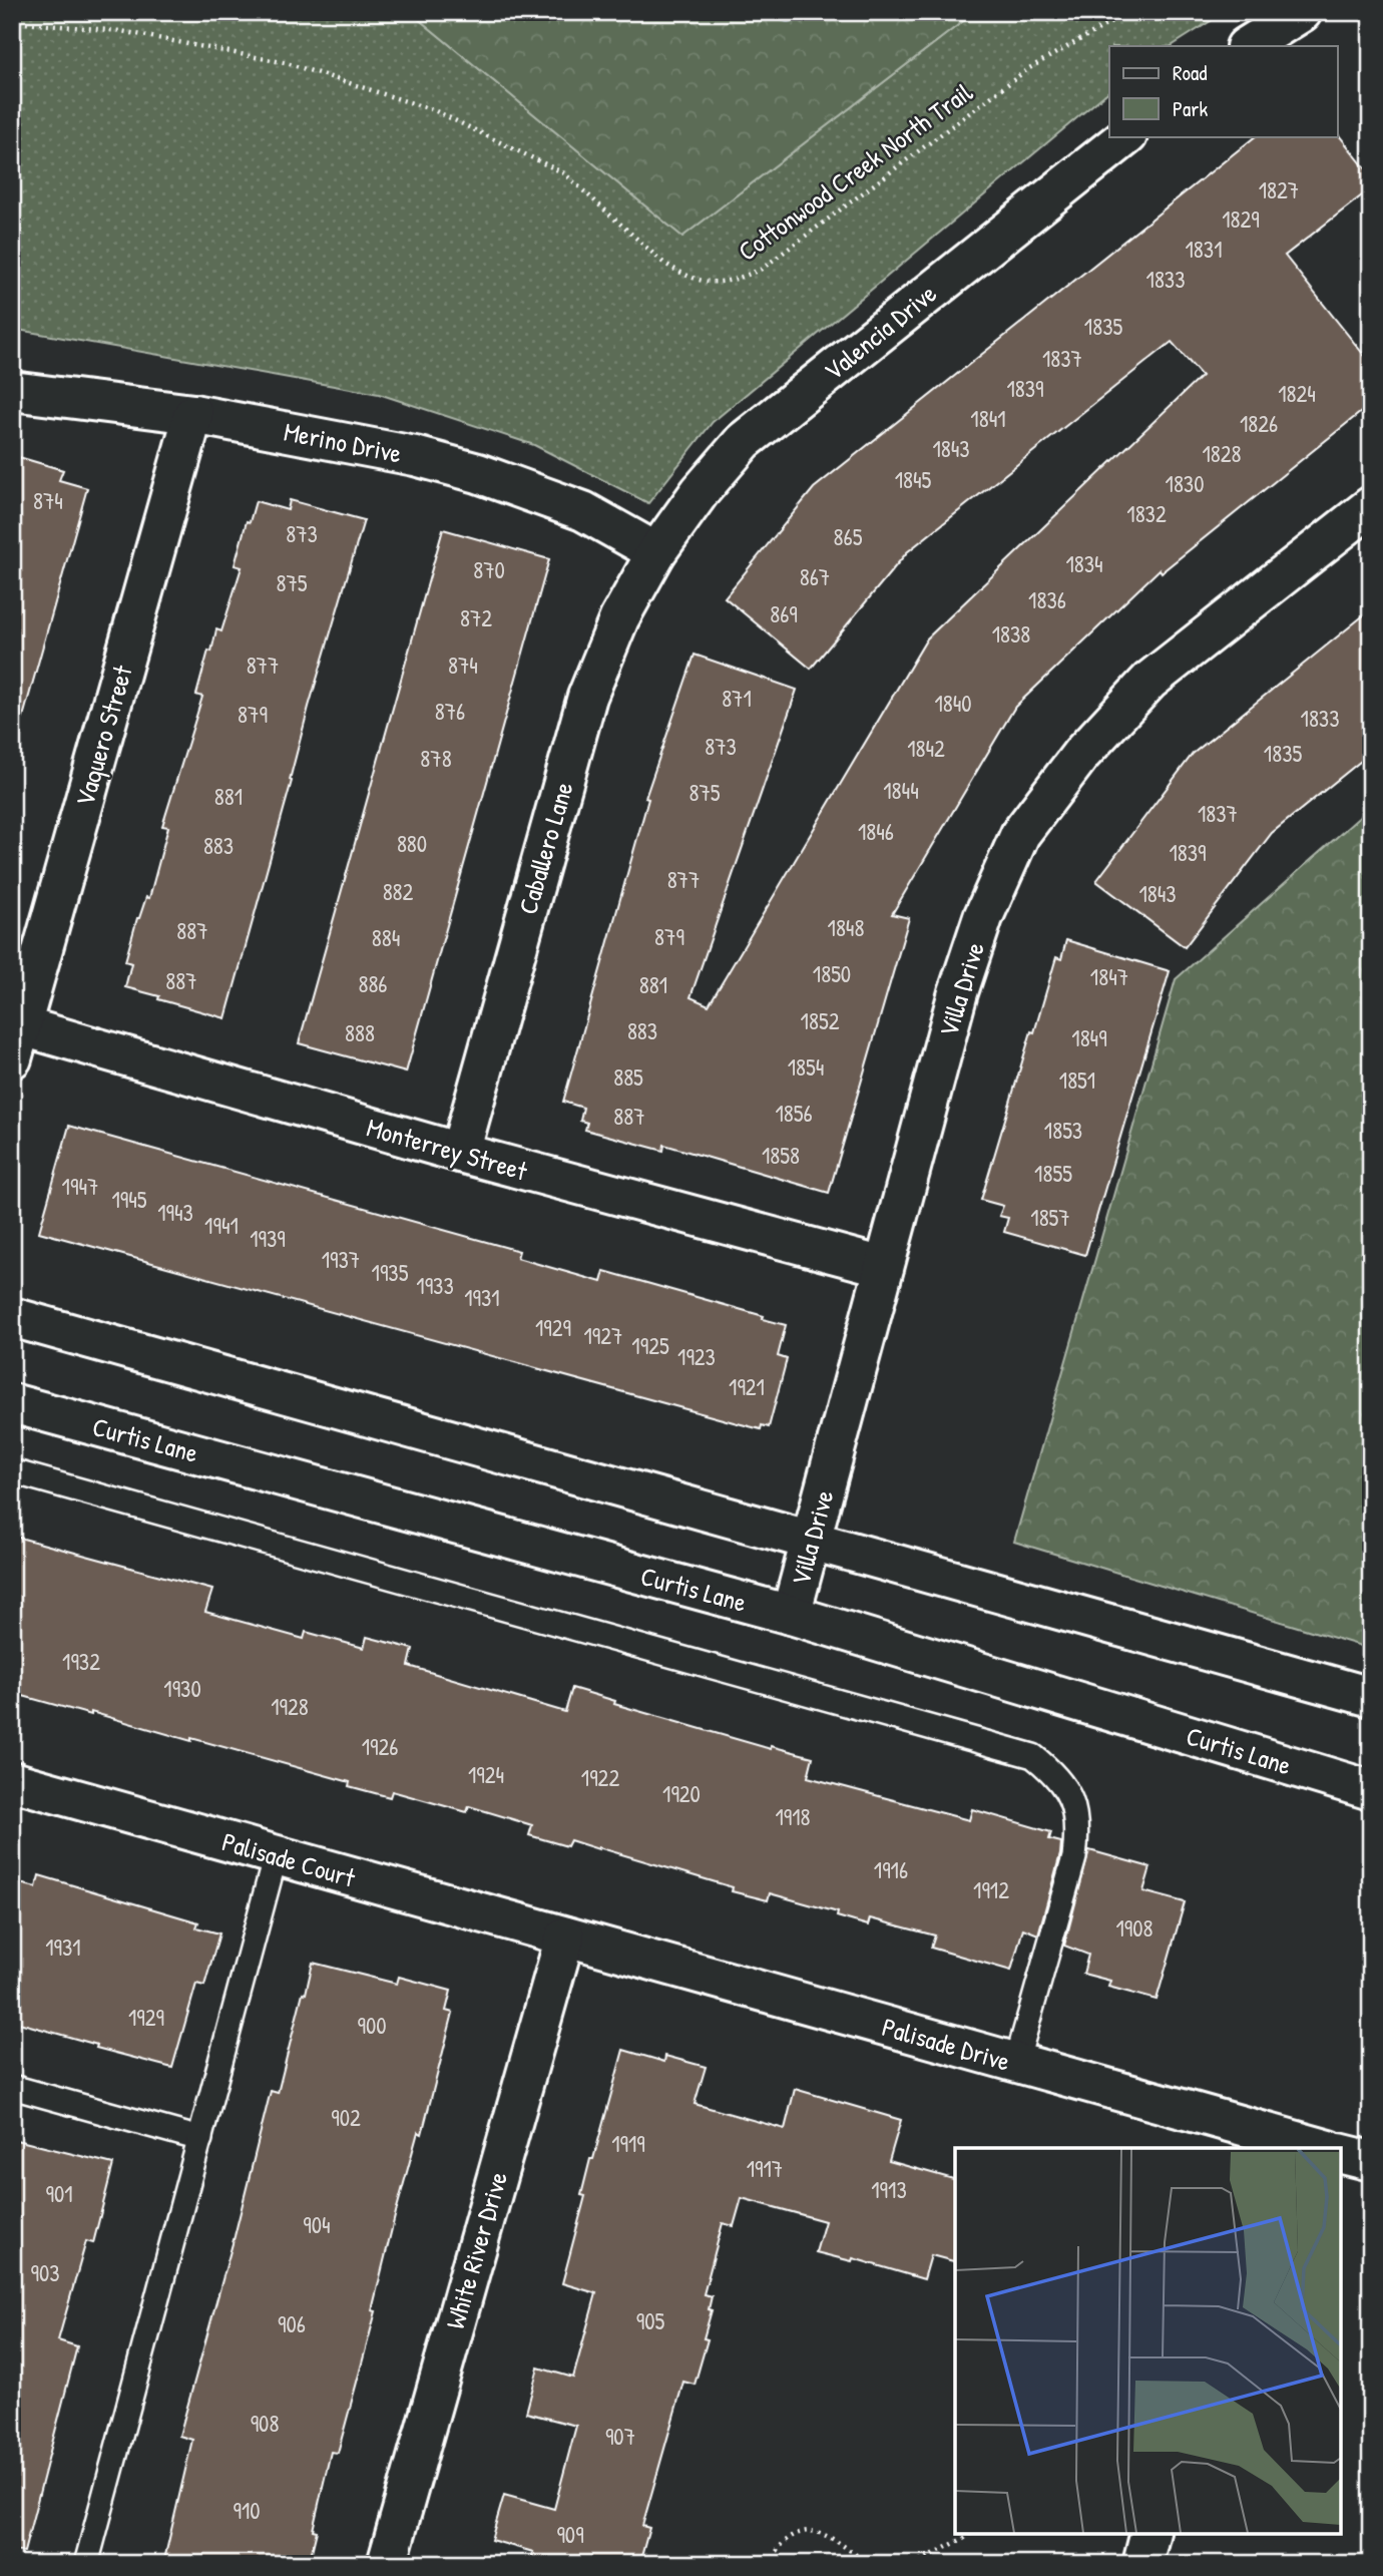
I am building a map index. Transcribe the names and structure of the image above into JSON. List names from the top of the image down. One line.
{"streets":{"street":["Valencia Drive","Merino Drive","Vaquero Street","Caballero Lane","Villa Drive","Monterrey Street","Curtis Lane","Palisade Court","Palisade Drive","White River Drive"],"path":["Cottonwood Creek North Trail"]},"crossings":[["Valencia Drive","Merino Drive"],["Valencia Drive","Caballero Lane"],["Merino Drive","Vaquero Street"],["Merino Drive","Caballero Lane"],["Vaquero Street","Monterrey Street"],["Caballero Lane","Monterrey Street"],["Villa Drive","Monterrey Street"],["Villa Drive","Curtis Lane"],["Palisade Court","Palisade Drive"],["Palisade Court","White River Drive"],["Palisade Drive","White River Drive"]],"house_numbers":["1827","1829","1831","1833","1835","1837","1839","1824","1841","1826","1843","1828","1845","1830","874","1832","873","865","1834","870","867","875","1836","869","872","1838","877","874","871","1840","876","879","1833","873","1842","1835","878","1844","875","881","1837","1846","880","883","1839","877","882","1843","1848","887","879","884","1850","1847","887","886","881","1852","883","888","1849","1854","885","1851","1856","887","1853","1858","1855","1947","1945","1943","1857","1941","1939","1937","1935","1933","1931","1929","1927","1925","1923","1921","1932","1930","1928","1926","1924","1922","1920","1918","1916","1912","1908","1931","1929","900","902","1919","1917","1913","901","904","903","905","906","908","907","910","909"],"legend":["Road","Park"]}
